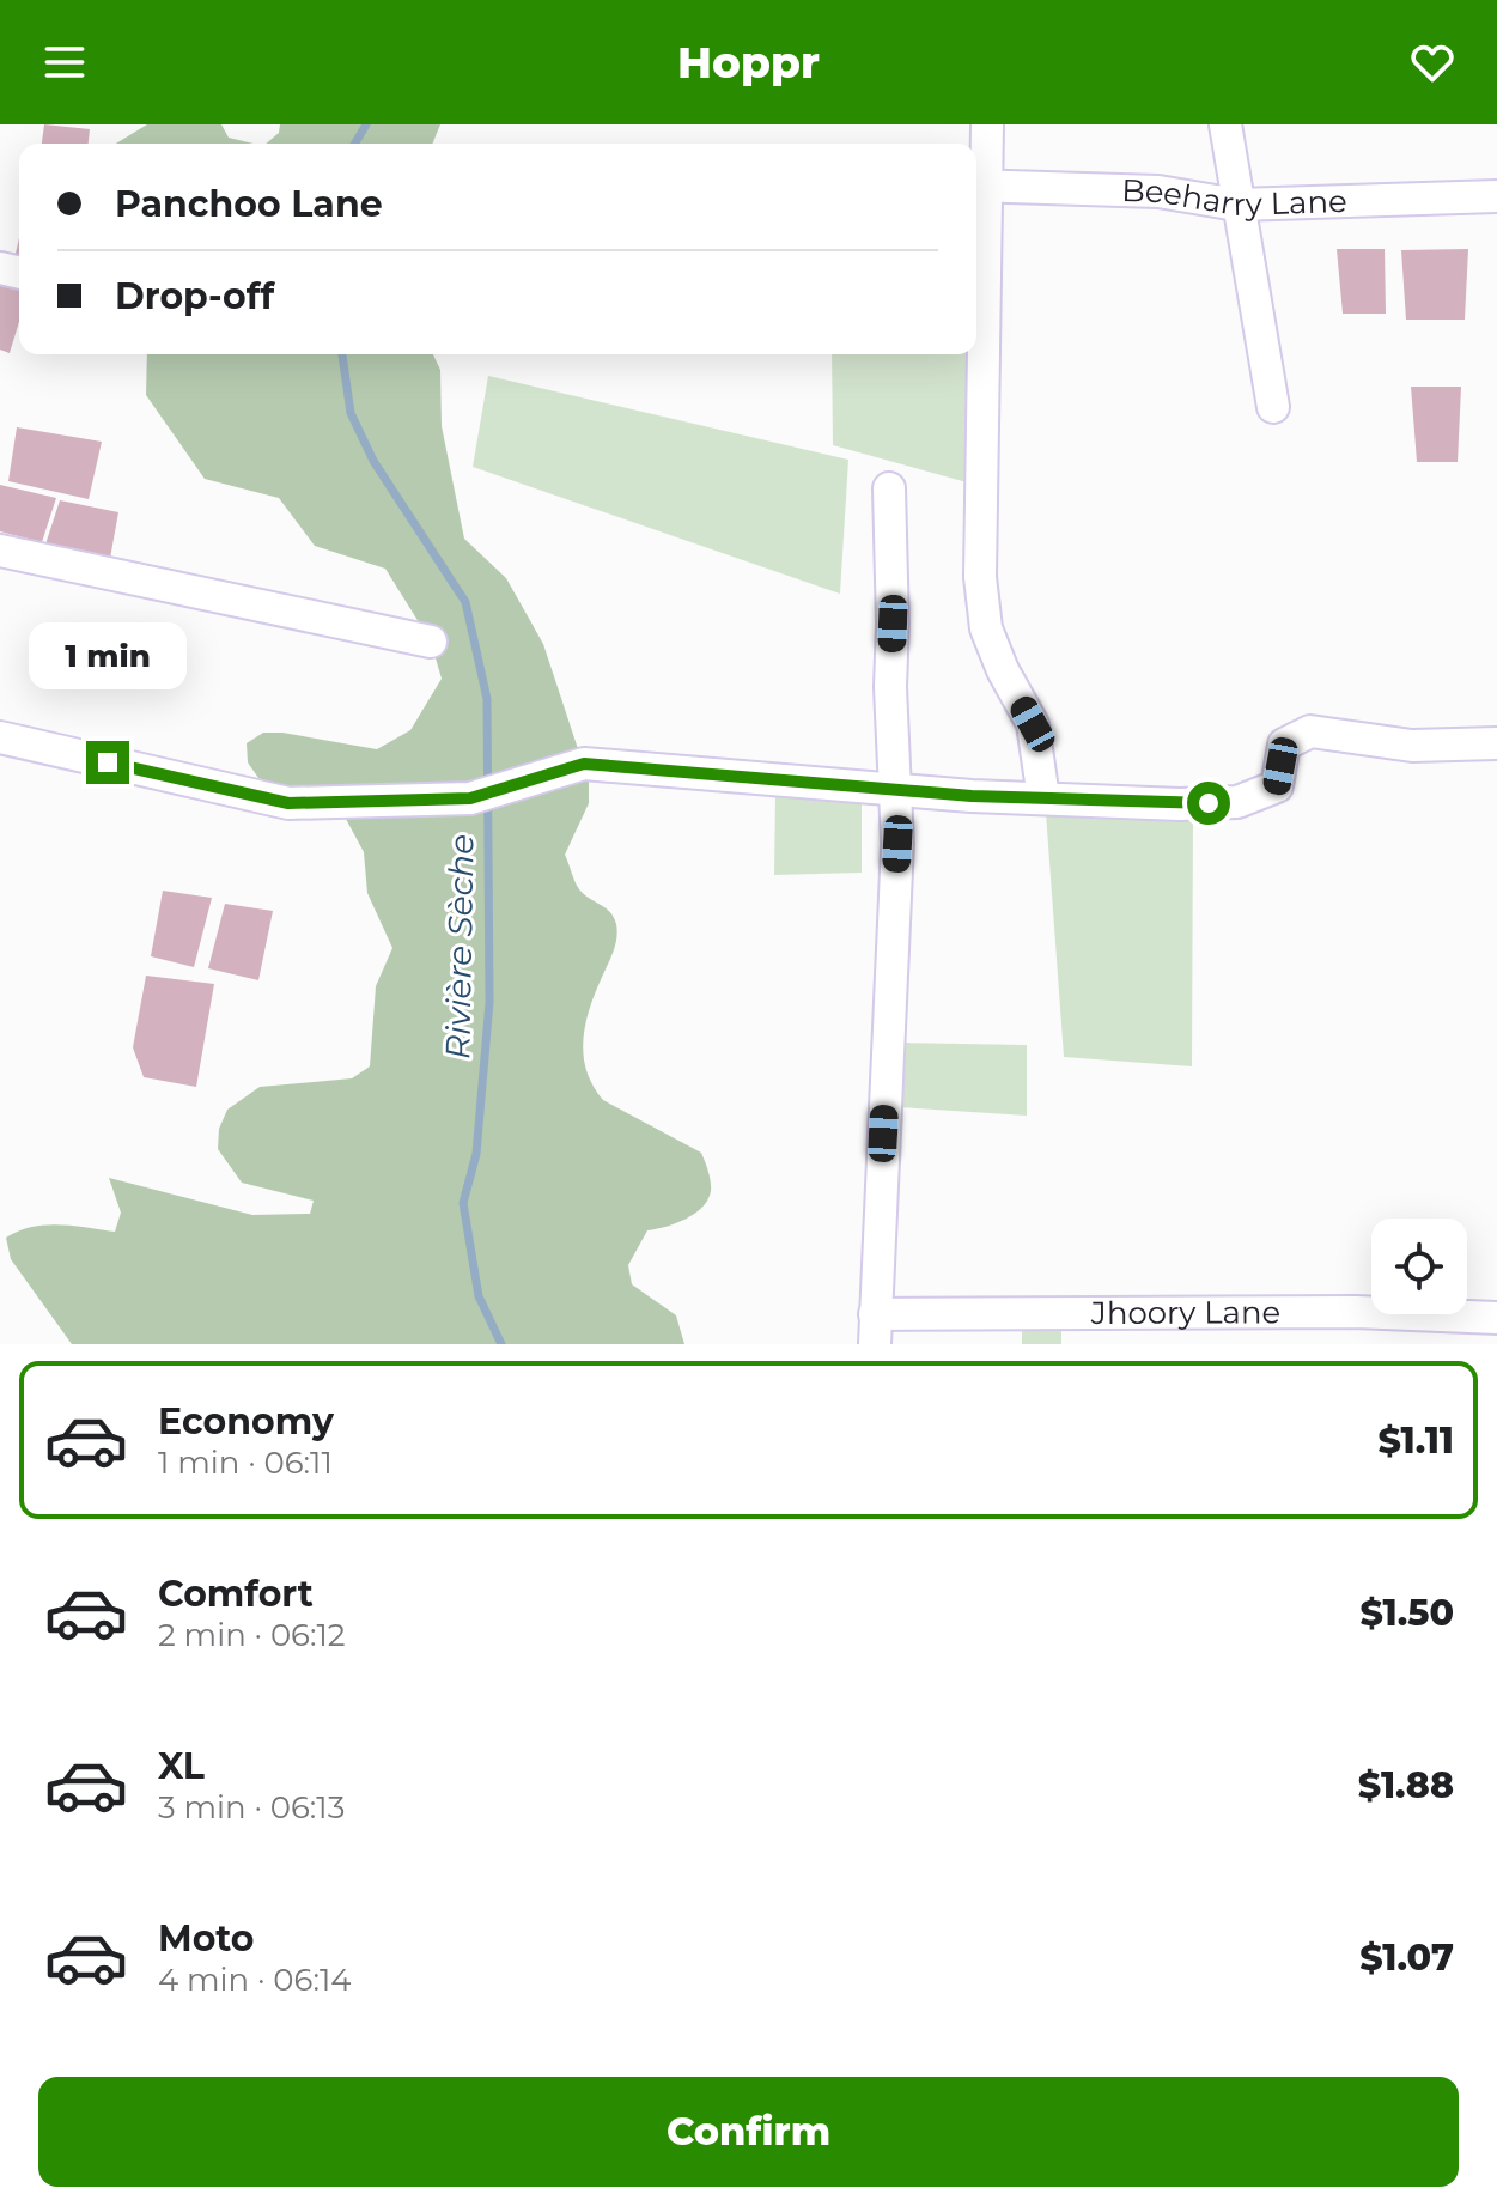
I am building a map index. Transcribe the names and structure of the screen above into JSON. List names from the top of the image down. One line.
{"streets":{"street":["Beeharry Lane","Jhoory Lane"]},"water":["Rivière Sèche"],"page":{"header":"Hoppr","banner":["Panchoo Lane","Drop-off"],"bubble":"1 min","list":[{"name":"Economy","note":"1 min · 06:11","value":"$1.11"},{"name":"Comfort","note":"2 min · 06:12","value":"$1.50"},{"name":"XL","note":"3 min · 06:13","value":"$1.88"},{"name":"Moto","note":"4 min · 06:14","value":"$1.07"}],"buttons":"Confirm"}}
